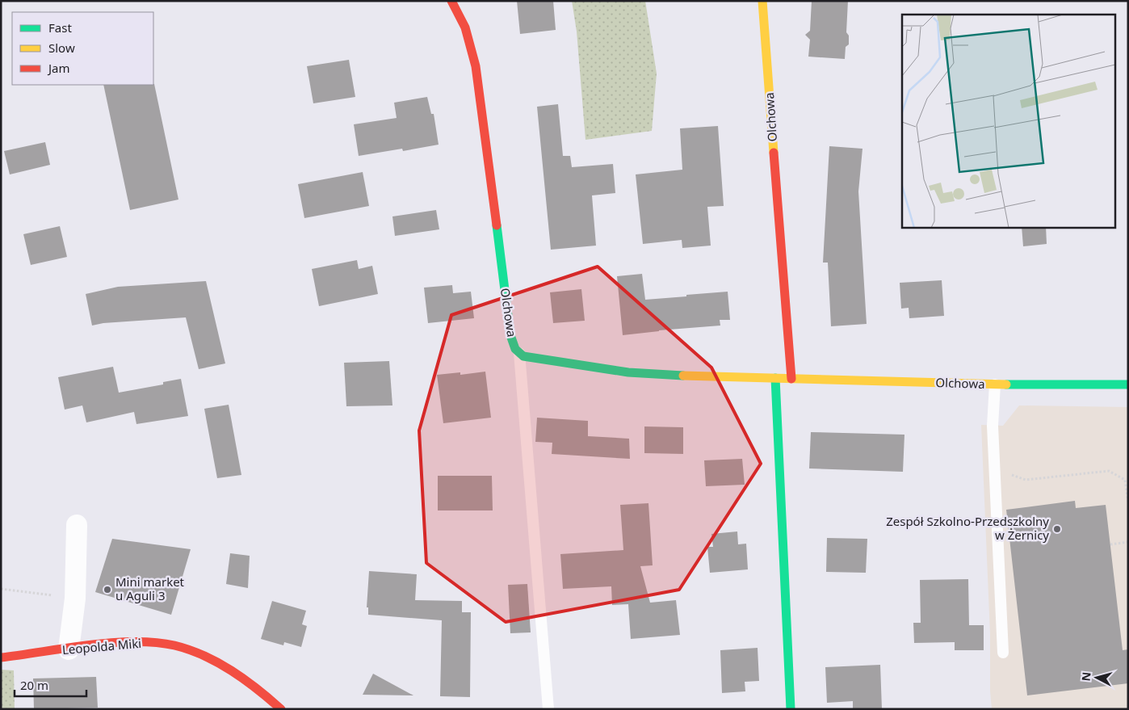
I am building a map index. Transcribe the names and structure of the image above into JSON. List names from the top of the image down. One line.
{"streets":{"street":["Olchowa","Leopolda Miki"]},"places":["Zespół Szkolno-Przedszkolny w Żernicy","Mini market u Aguli 3"],"legend":["Fast","Slow","Jam"],"scale_bar":"20 m","north":"left"}
